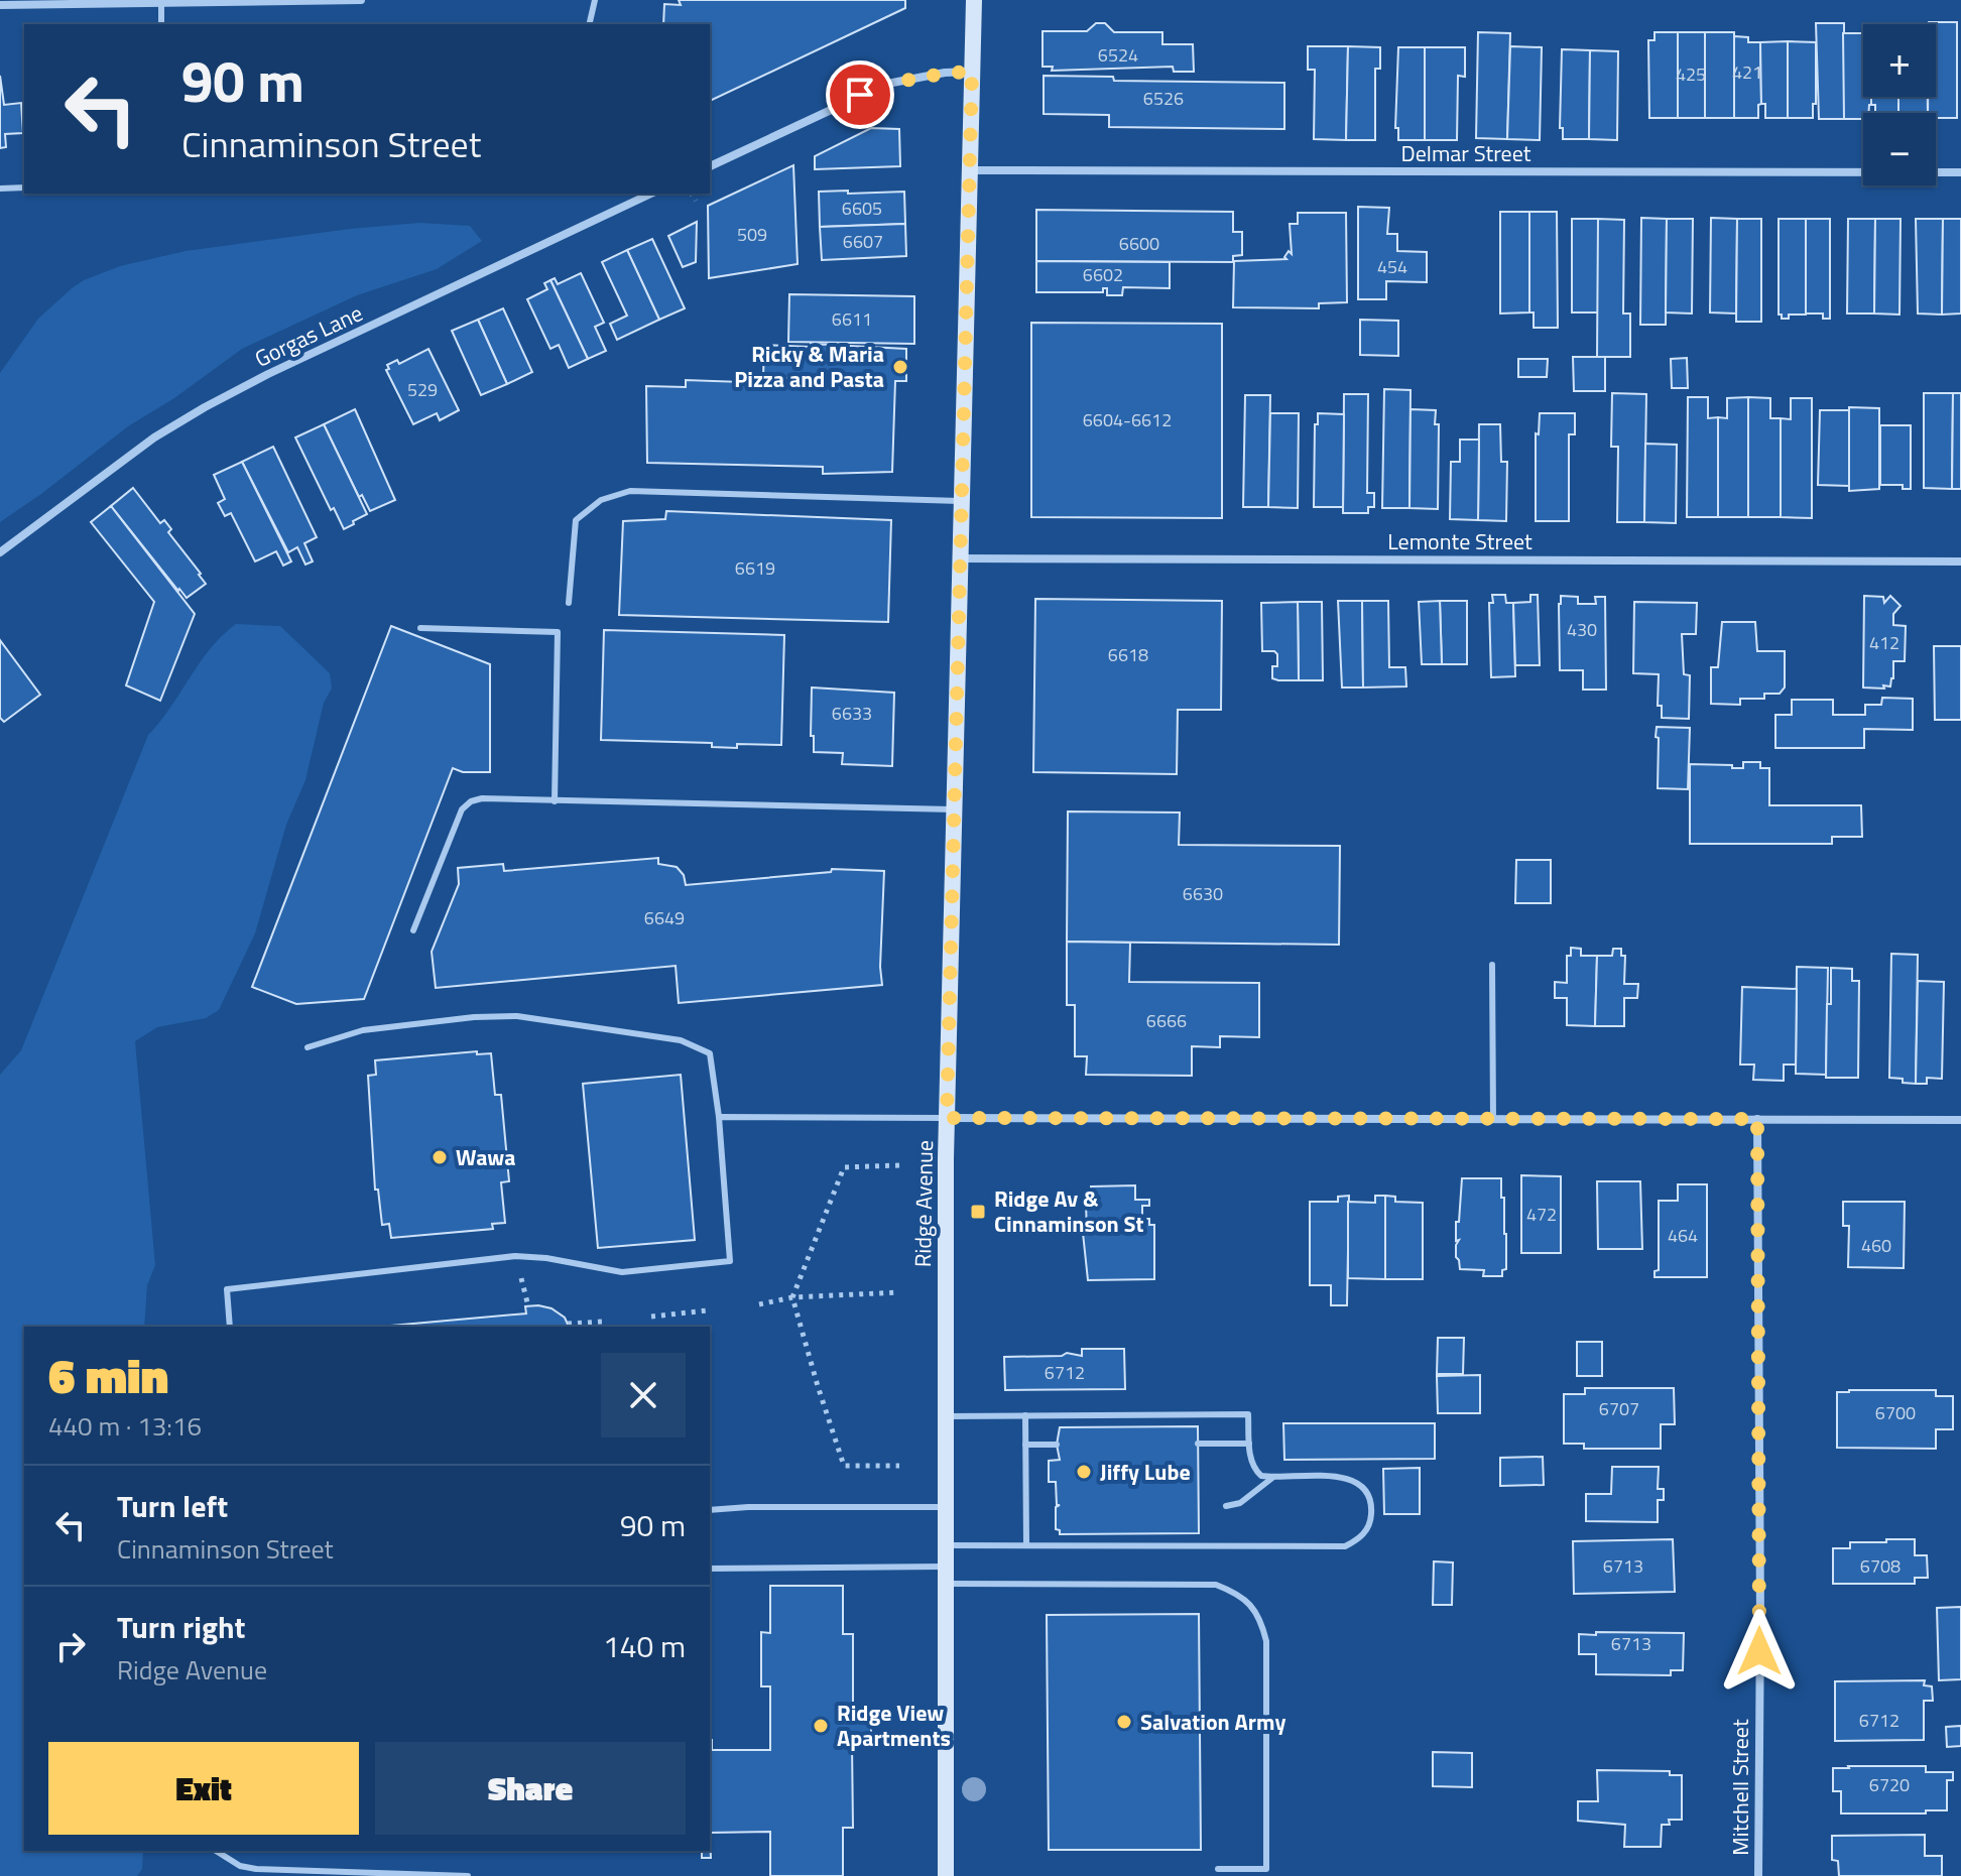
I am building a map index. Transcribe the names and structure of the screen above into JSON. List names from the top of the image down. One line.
{"streets":{"main road":["Ridge Avenue"],"street":["Delmar Street","Gorgas Lane","Lemonte Street","Mitchell Street"]},"crossings":[["Delmar Street","Ridge Avenue"],["Lemonte Street","Ridge Avenue"]],"places":{"other":["Ricky & Maria Pizza and Pasta","Wawa","Jiffy Lube","Salvation Army","Ridge View Apartments"],"transit":["Ridge Av & Cinnaminson St"]},"house_numbers":["6524","421","425","6526","6605","509","6607","6600","454","6602","6611","529","6604-6612","6619","430","412","6618","6633","6630","6649","6666","472","464","460","6712","6707","6700","6713","6708","6713","6712","6720"],"page":{"map_buttons":["+","−"],"turn":["90 m","Cinnaminson Street"],"heading":["6 min","440 m · 13:16"],"list":[{"name":"Turn left","note":"Cinnaminson Street","value":"90 m"},{"name":"Turn right","note":"Ridge Avenue","value":"140 m"}],"buttons":["Exit","Share"]}}
